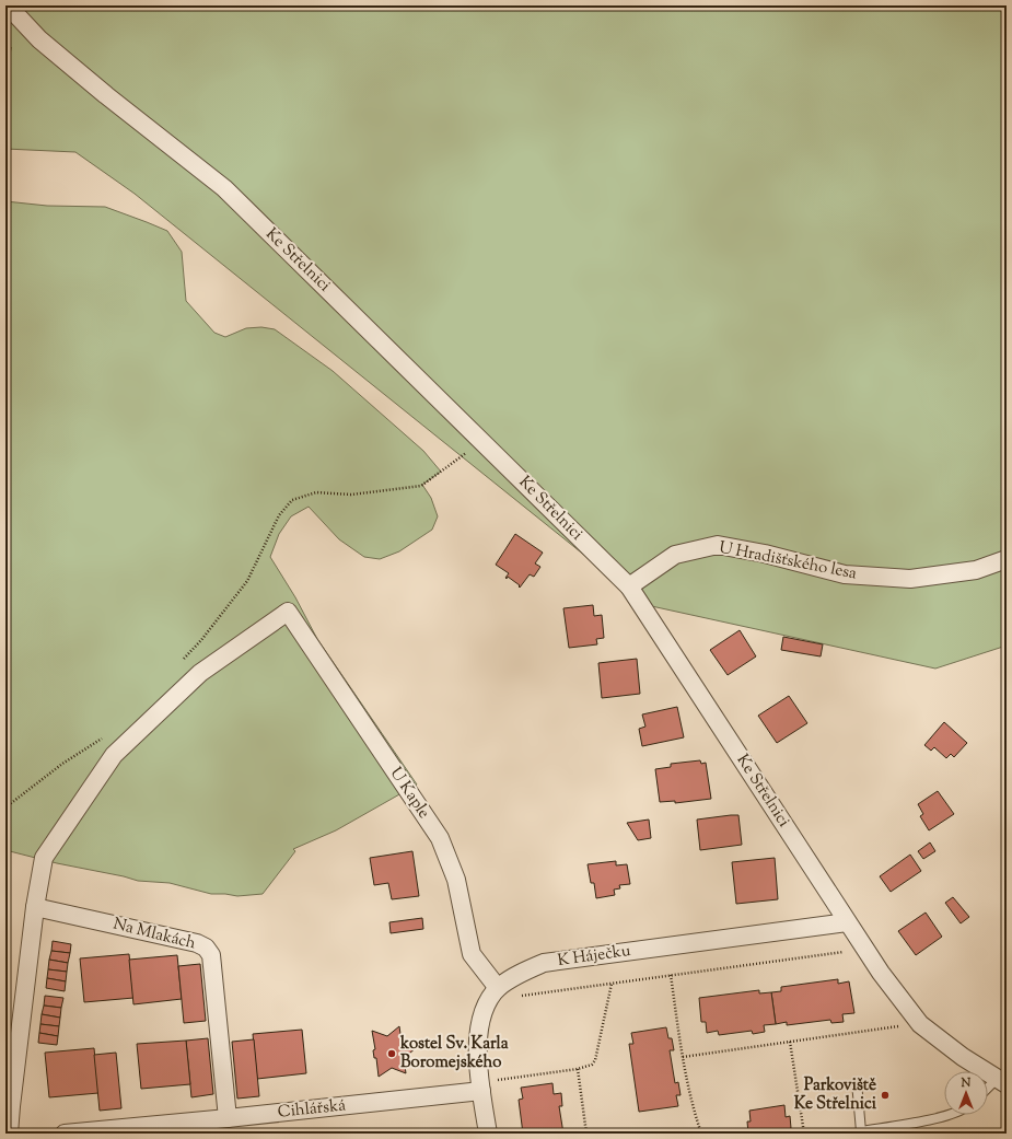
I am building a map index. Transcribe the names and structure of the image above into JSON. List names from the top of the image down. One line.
{"streets":{"street":["Ke Střelnici","U Hradišťského lesa","U Kaple","Na Mlakách","K Háječku","Cihlářská"]},"crossings":[["Ke Střelnici","U Hradišťského lesa"],["Ke Střelnici","K Háječku"],["U Kaple","Na Mlakách"],["U Kaple","K Háječku"],["Na Mlakách","Cihlářská"],["K Háječku","Cihlářská"]],"places":["kostel Sv. Karla Boromejského","Parkoviště Ke Střelnici"],"north":"top"}
